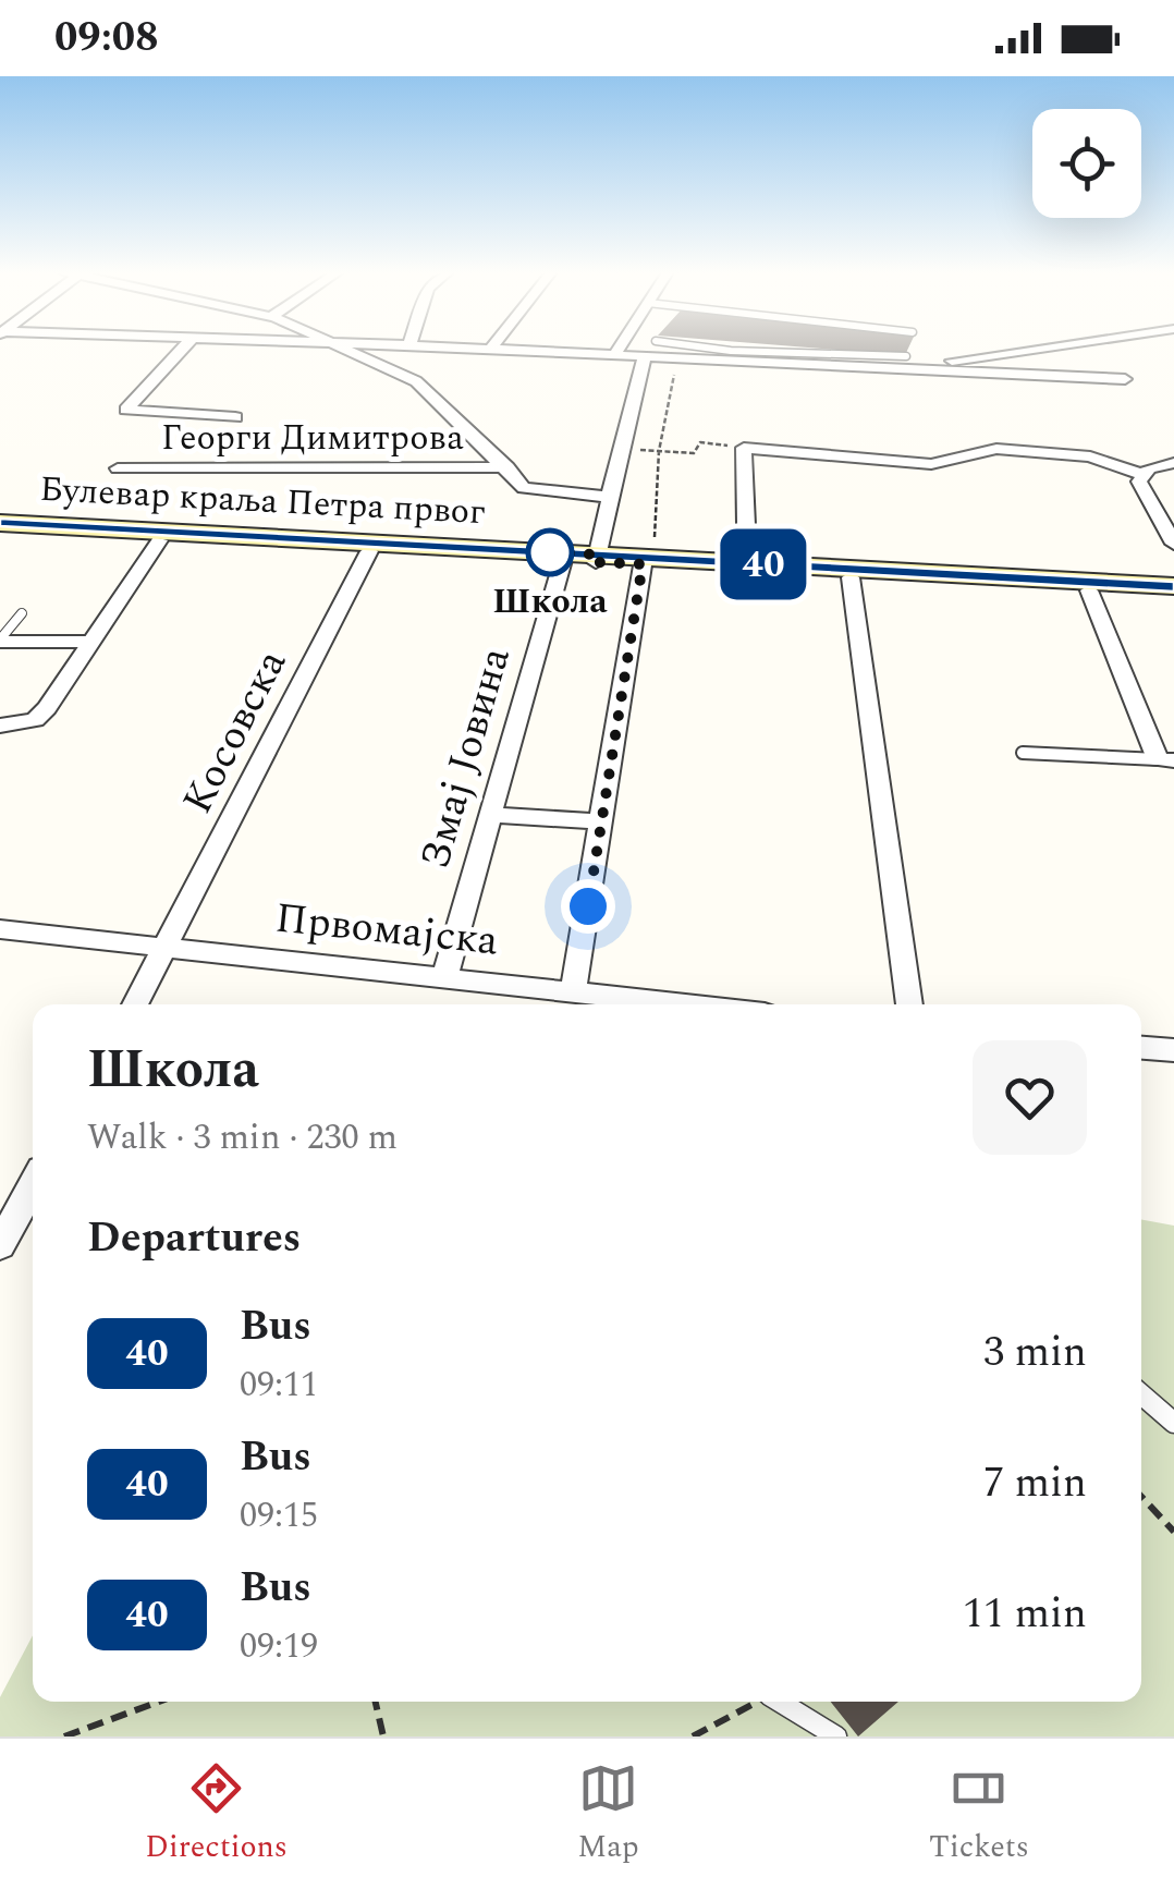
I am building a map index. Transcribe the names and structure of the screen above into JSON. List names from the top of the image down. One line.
{"streets":{"main road":["Булевар краља Петра првог"],"street":["Георги Димитрова","Косовска","Змај Јовина","Првомајска"]},"crossings":[["Булевар краља Петра првог","Косовска"],["Булевар краља Петра првог","Змај Јовина"],["Косовска","Првомајска"],["Змај Јовина","Првомајска"]],"places":["Школа"],"lines":["bus line 40"],"page":{"status":"09:08","on_map":"40","heading":[["Школа","Walk · 3 min · 230 m"],"Departures"],"list":[{"mark":"40","name":"Bus","note":"09:11","value":"3 min"},{"mark":"40","name":"Bus","note":"09:15","value":"7 min"},{"mark":"40","name":"Bus","note":"09:19","value":"11 min"}],"tabs":["Directions","Map","Tickets"]}}
